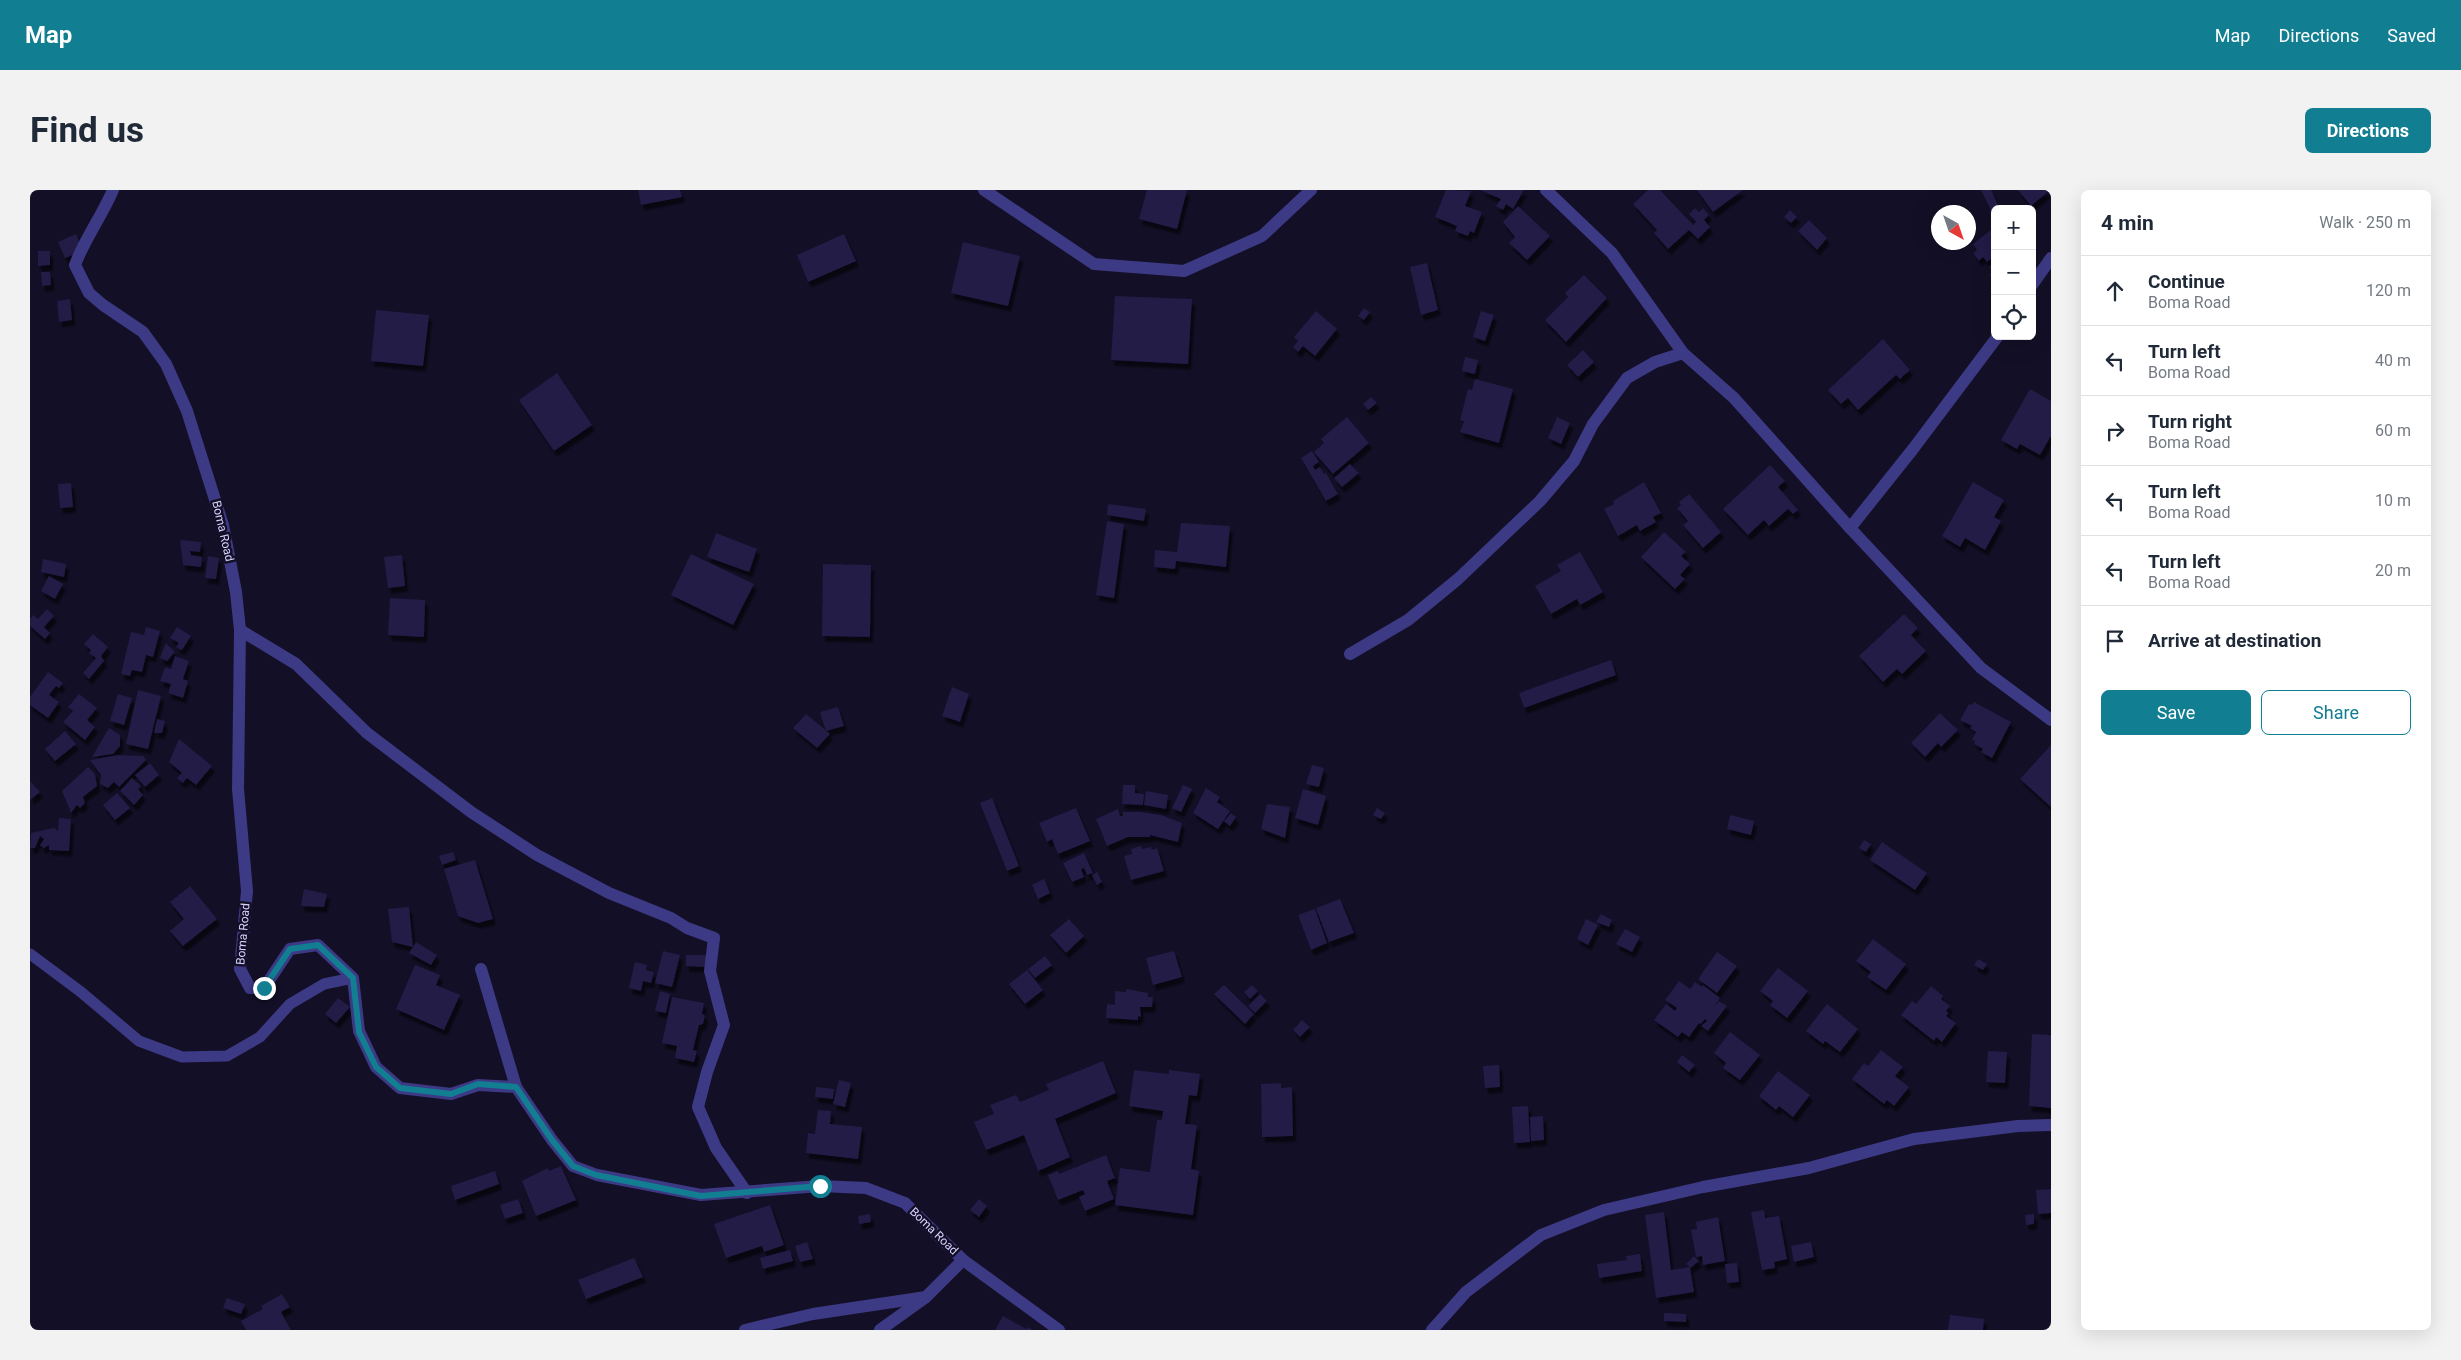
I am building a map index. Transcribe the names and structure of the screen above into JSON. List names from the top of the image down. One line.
{"streets":{"street":["Boma Road"]},"north":"bottom right","page":{"header":"Map","nav":["Map","Directions","Saved"],"buttons":["Directions",["Save","Share"]],"title":"Find us","heading":["4 min","Walk · 250 m"],"map_buttons":["+","−"],"list":[["Continue","Boma Road","120 m"],["Turn left","Boma Road","40 m"],["Turn right","Boma Road","60 m"],["Turn left","Boma Road","10 m"],["Turn left","Boma Road","20 m"],"Arrive at destination"]}}
